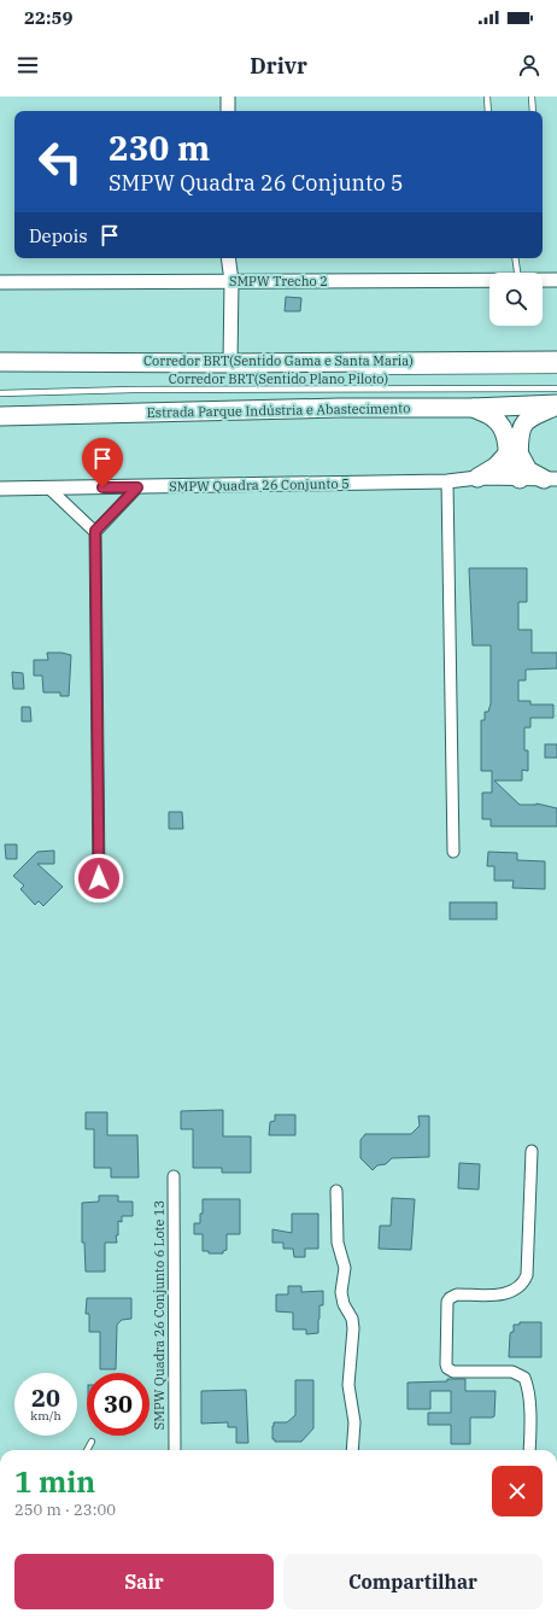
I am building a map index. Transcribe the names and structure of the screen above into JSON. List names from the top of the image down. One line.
{"streets":{"highway":["Estrada Parque Indústria e Abastecimento"],"street":["SMPW Trecho 2","SMPW Quadra 26 Conjunto 5","SMPW Quadra 26 Conjunto 6 Lote 13"],"lane":["Corredor BRT(Sentido Gama e Santa Maria)","Corredor BRT(Sentido Plano Piloto)"]},"page":{"status":"22:59","header":"Drivr","turn":["230 m","SMPW Quadra 26 Conjunto 5"],"then":"Depois","speed":"20 km/h","limit":"30","heading":["1 min","250 m · 23:00"],"buttons":["Sair","Compartilhar"]}}
